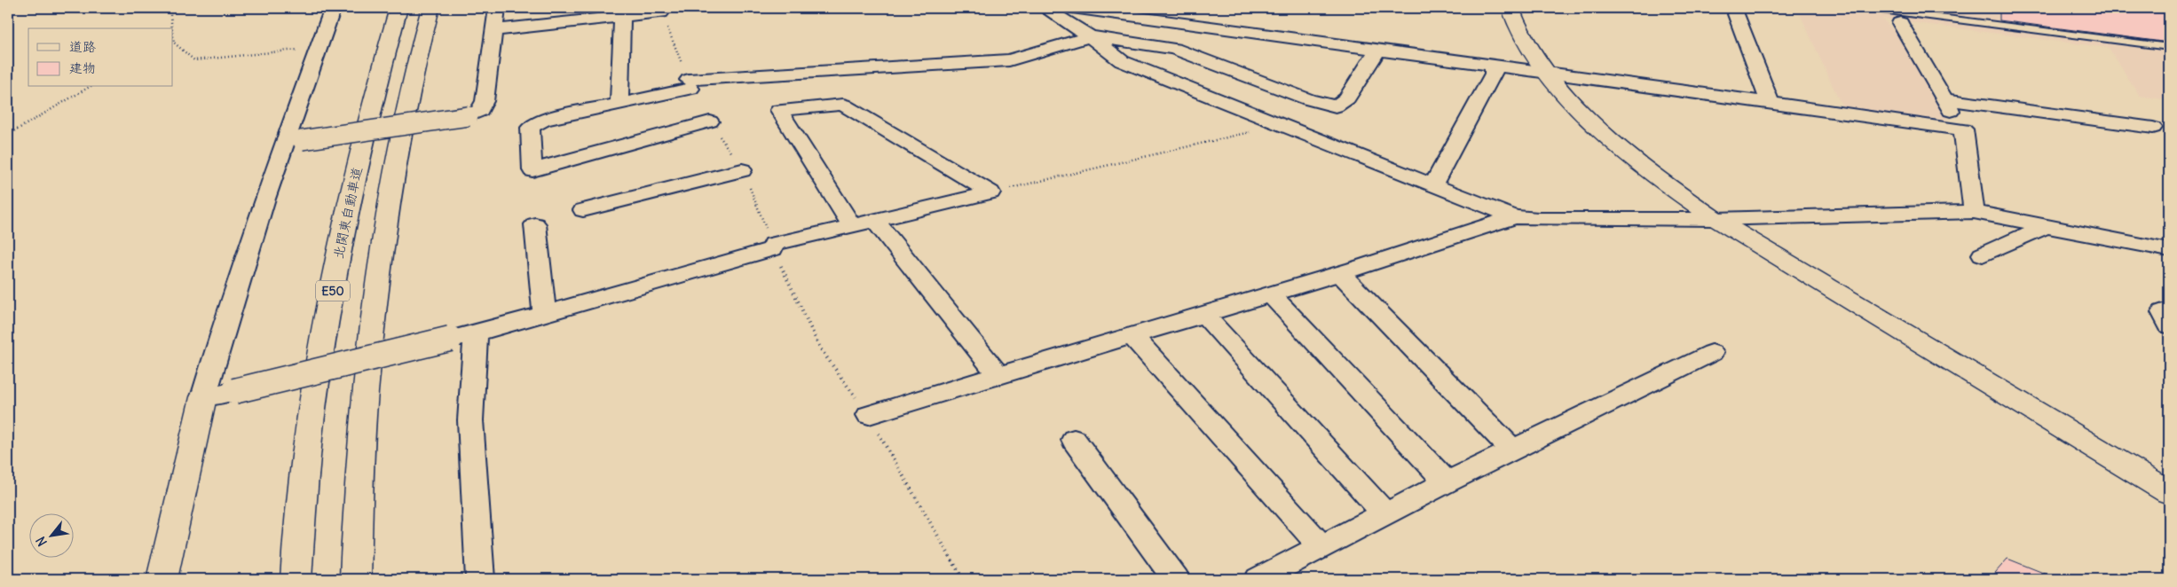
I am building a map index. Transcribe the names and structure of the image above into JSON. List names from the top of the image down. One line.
{"streets":{"main road":["北関東自動車道","E50"]},"legend":["道路","建物"],"north":"bottom left"}
